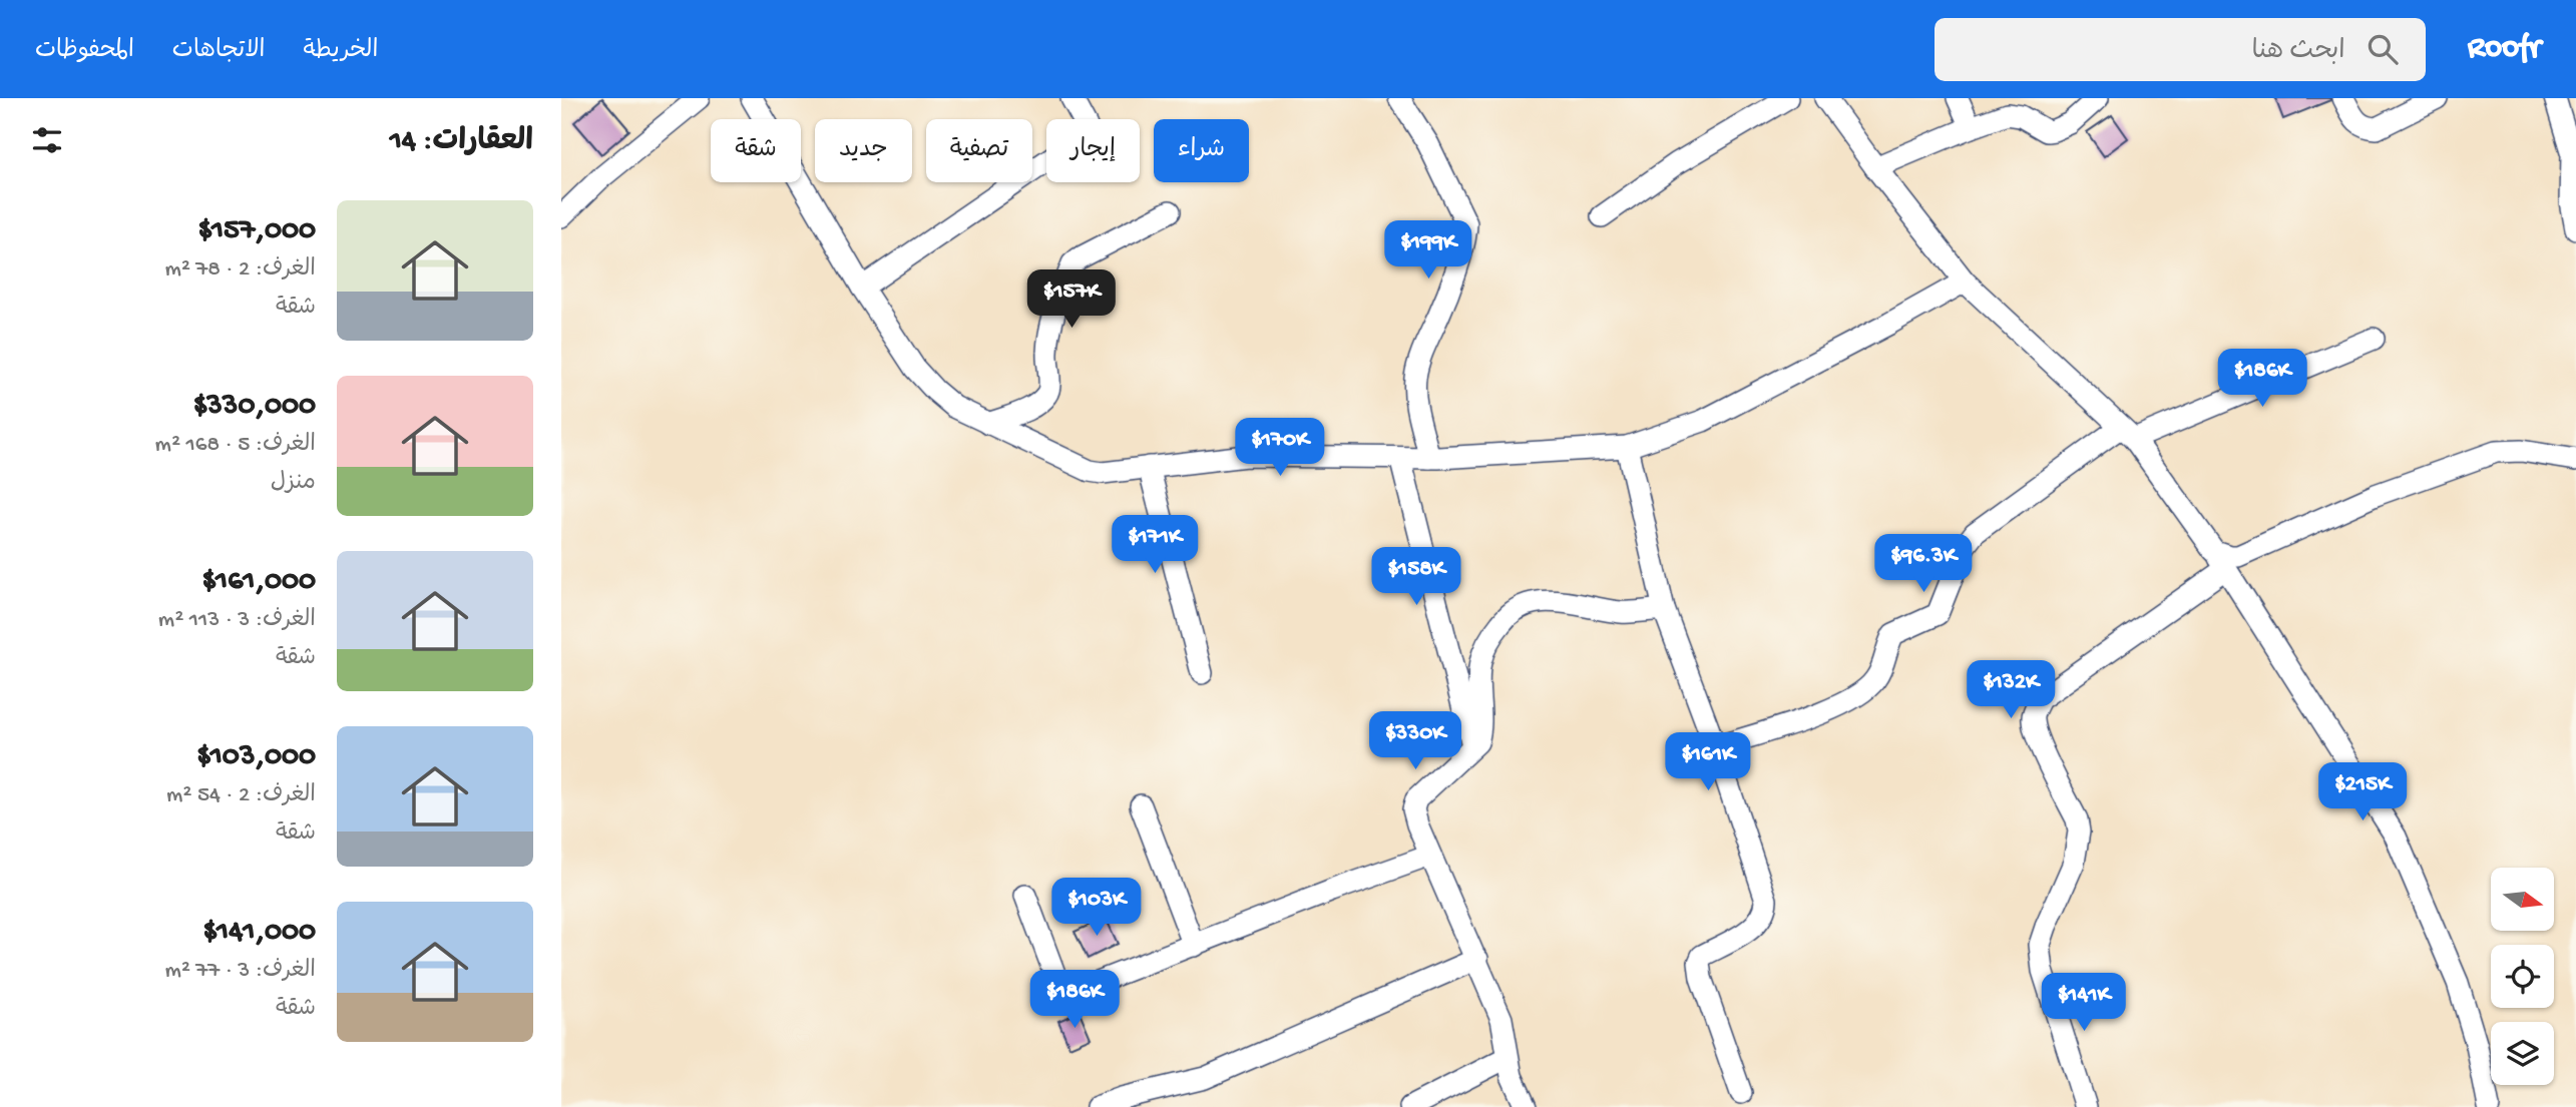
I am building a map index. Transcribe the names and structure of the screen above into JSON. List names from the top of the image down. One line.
{"north":"right","page":{"header":"Roofr","search":"ابحث هنا","nav":["الخريطة","الاتجاهات","المحفوظات"],"heading":"العقارات: 14","chip":["شراء","إيجار","تصفية","جديد","شقة"],"list":[{"name":"$157,000","note":"الغرف: 2 · 78 m² · شقة"},{"name":"$330,000","note":"الغرف: 5 · 168 m² · منزل"},{"name":"$161,000","note":"الغرف: 3 · 113 m² · شقة"},{"name":"$103,000","note":"الغرف: 2 · 54 m² · شقة"},{"name":"$141,000","note":"الغرف: 3 · 77 m² · شقة"}],"price":["$199K","$157K","$186K","$170K","$171K","$96.3K","$158K","$132K","$330K","$161K","$215K","$103K","$186K","$141K"]}}
